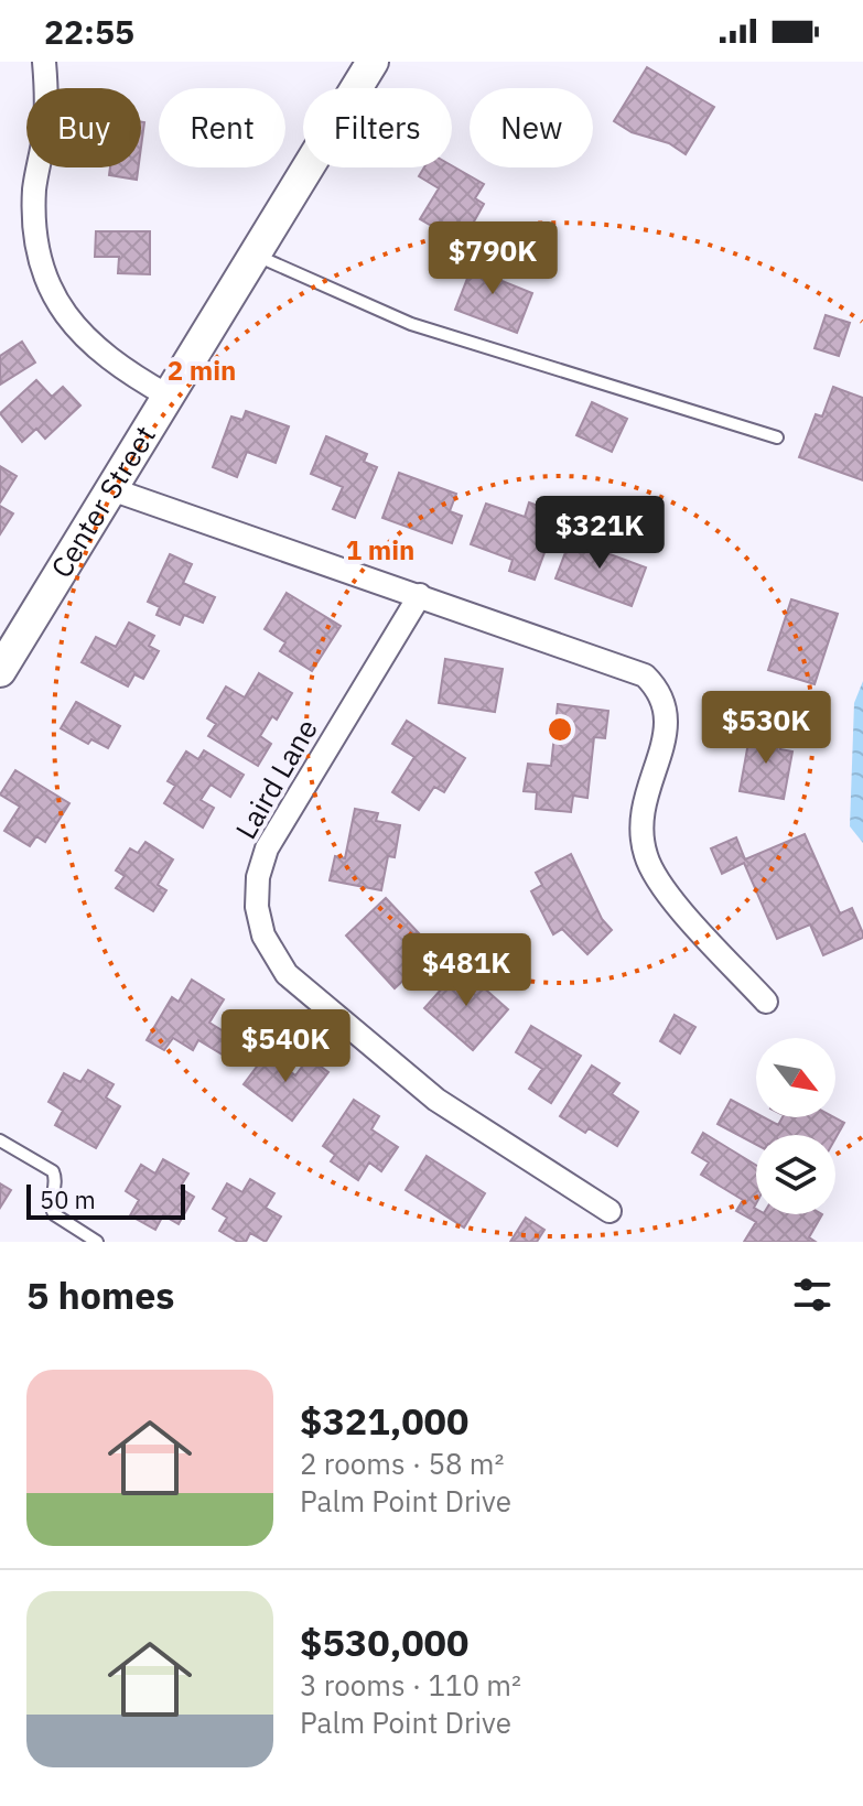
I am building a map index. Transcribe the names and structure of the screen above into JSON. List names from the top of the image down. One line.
{"streets":{"street":["Center Street","Laird Lane"]},"scale_bar":"50 m","north":"bottom right","page":{"status":"22:55","chip":["Buy","Rent","Filters","New"],"price":["$790K","$321K","$530K","$481K","$540K"],"scale":"50 m","heading":"5 homes","list":[{"name":"$321,000","note":"2 rooms · 58 m² · Palm Point Drive"},{"name":"$530,000","note":"3 rooms · 110 m² · Palm Point Drive"}]},"rings":["2 min","1 min"]}
